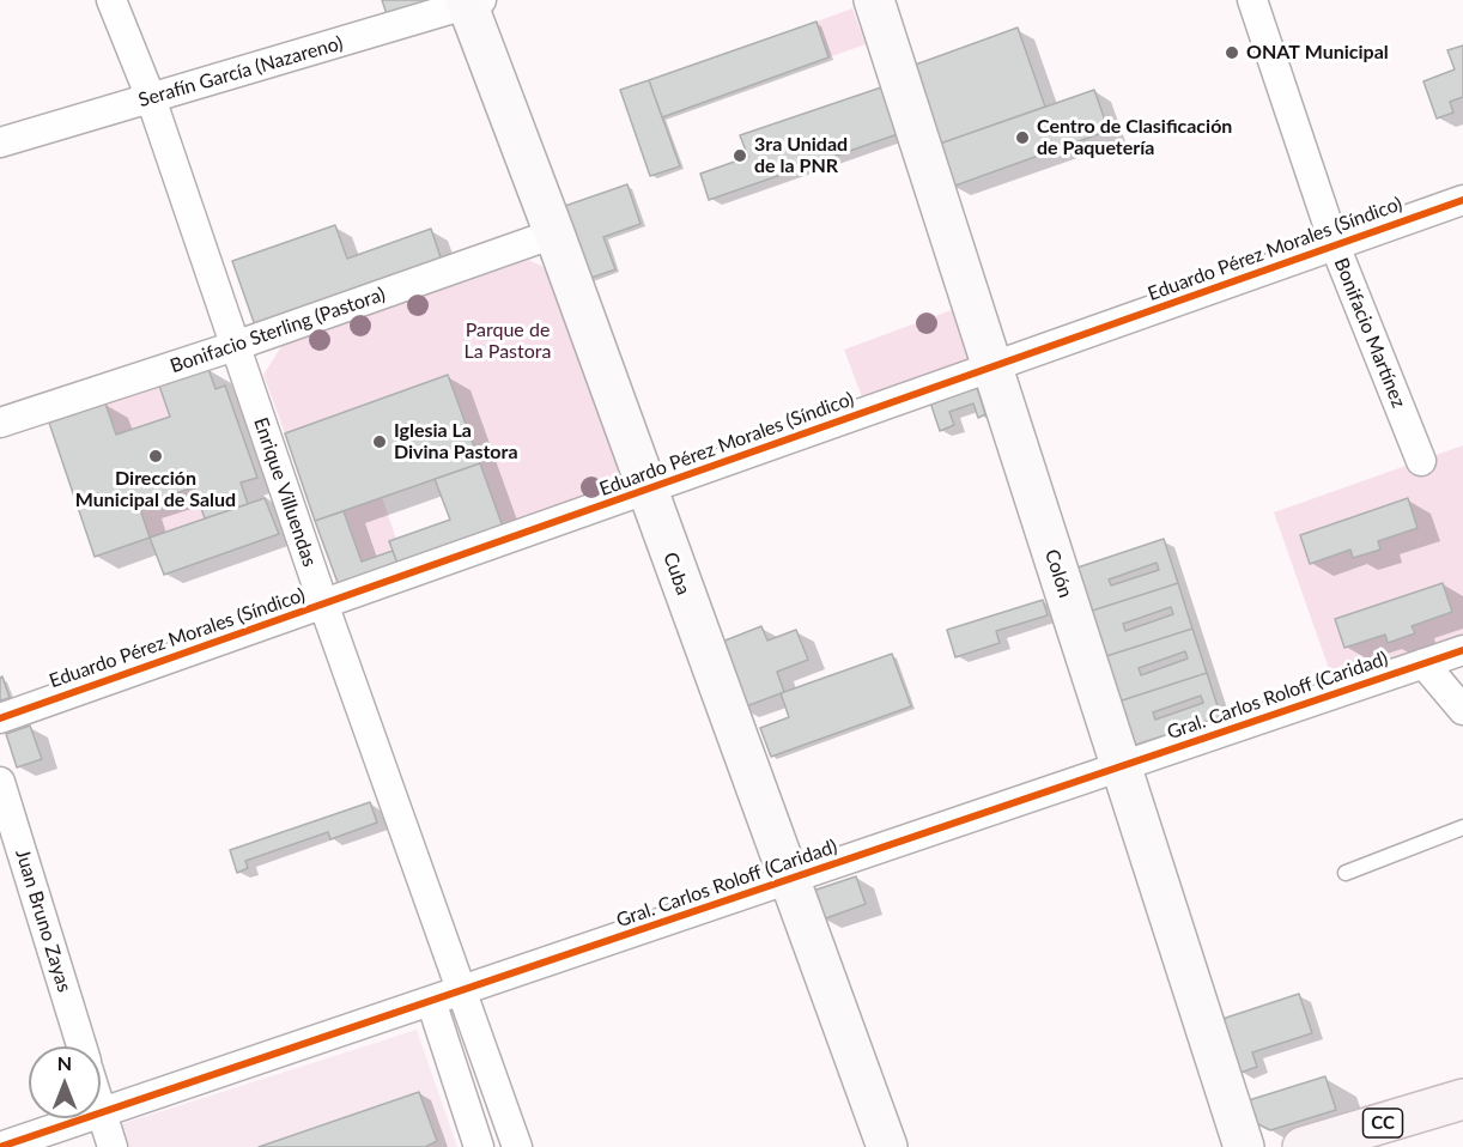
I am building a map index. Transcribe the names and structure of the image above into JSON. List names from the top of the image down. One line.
{"streets":{"main road":["CC"],"street":["Serafín García (Nazareno)","Eduardo Pérez Morales (Síndico)","Bonifacio Sterling (Pastora)","Bonifacio Martínez","Enrique Villuendas","Cuba","Colón","Gral. Carlos Roloff (Caridad)","Juan Bruno Zayas"]},"crossings":[["Serafín García (Nazareno)","Enrique Villuendas"],["Serafín García (Nazareno)","Cuba"],["Eduardo Pérez Morales (Síndico)","Bonifacio Martínez"],["Eduardo Pérez Morales (Síndico)","Enrique Villuendas"],["Eduardo Pérez Morales (Síndico)","Cuba"],["Eduardo Pérez Morales (Síndico)","Colón"],["Bonifacio Sterling (Pastora)","Enrique Villuendas"],["Bonifacio Sterling (Pastora)","Cuba"],["Enrique Villuendas","Gral. Carlos Roloff (Caridad)"],["Cuba","Gral. Carlos Roloff (Caridad)"],["Colón","Gral. Carlos Roloff (Caridad)"],["Gral. Carlos Roloff (Caridad)","Juan Bruno Zayas"]],"parks":["Parque de La Pastora"],"places":["ONAT Municipal","Centro de Clasificación de Paquetería","3ra Unidad de la PNR","Iglesia La Divina Pastora","Dirección Municipal de Salud"],"north":"top"}
